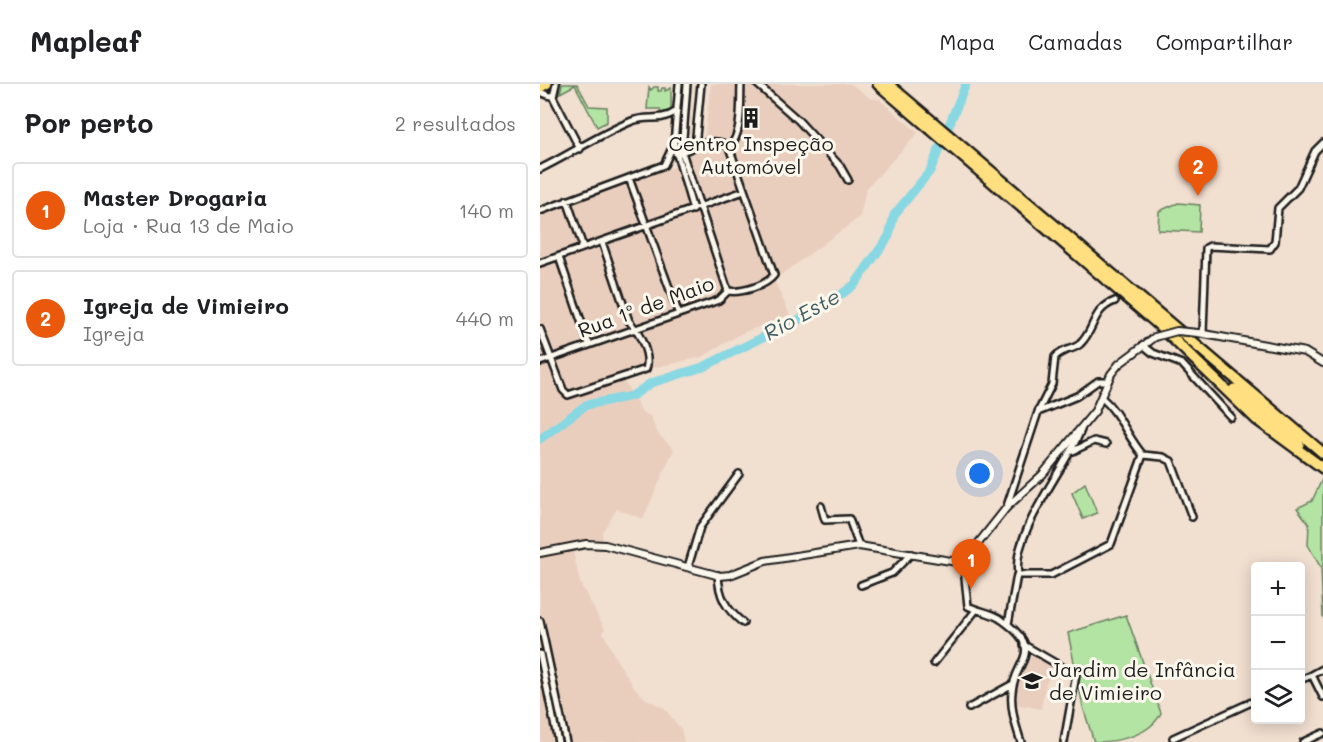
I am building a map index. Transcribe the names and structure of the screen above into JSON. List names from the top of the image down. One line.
{"streets":{"street":["Rua 1º de Maio"]},"water":["Rio Este"],"places":{"building":["Centro Inspeção Automóvel"],"school or university":["Jardim de Infância de Vimieiro"]},"page":{"header":"Mapleaf","nav":["Mapa","Camadas","Compartilhar"],"heading":["Por perto","2 resultados"],"pins":["2","1"],"list":[{"mark":"1","name":"Master Drogaria","note":"Loja · Rua 13 de Maio","value":"140 m"},{"mark":"2","name":"Igreja de Vimieiro","note":"Igreja","value":"440 m"}],"map_buttons":["+","−"]}}
